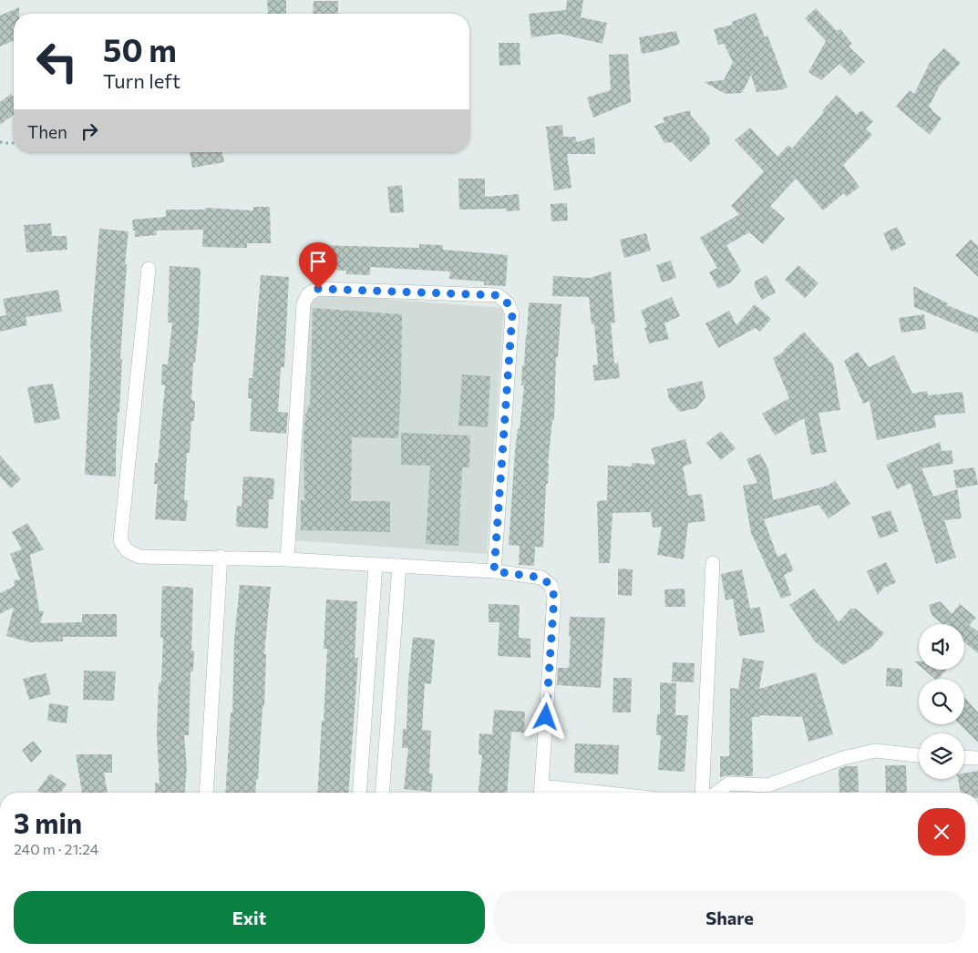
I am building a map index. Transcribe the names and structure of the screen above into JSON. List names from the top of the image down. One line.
{"page":{"turn":["50 m","Turn left"],"then":"Then","heading":["3 min","240 m · 21:24"],"buttons":["Exit","Share"]}}
